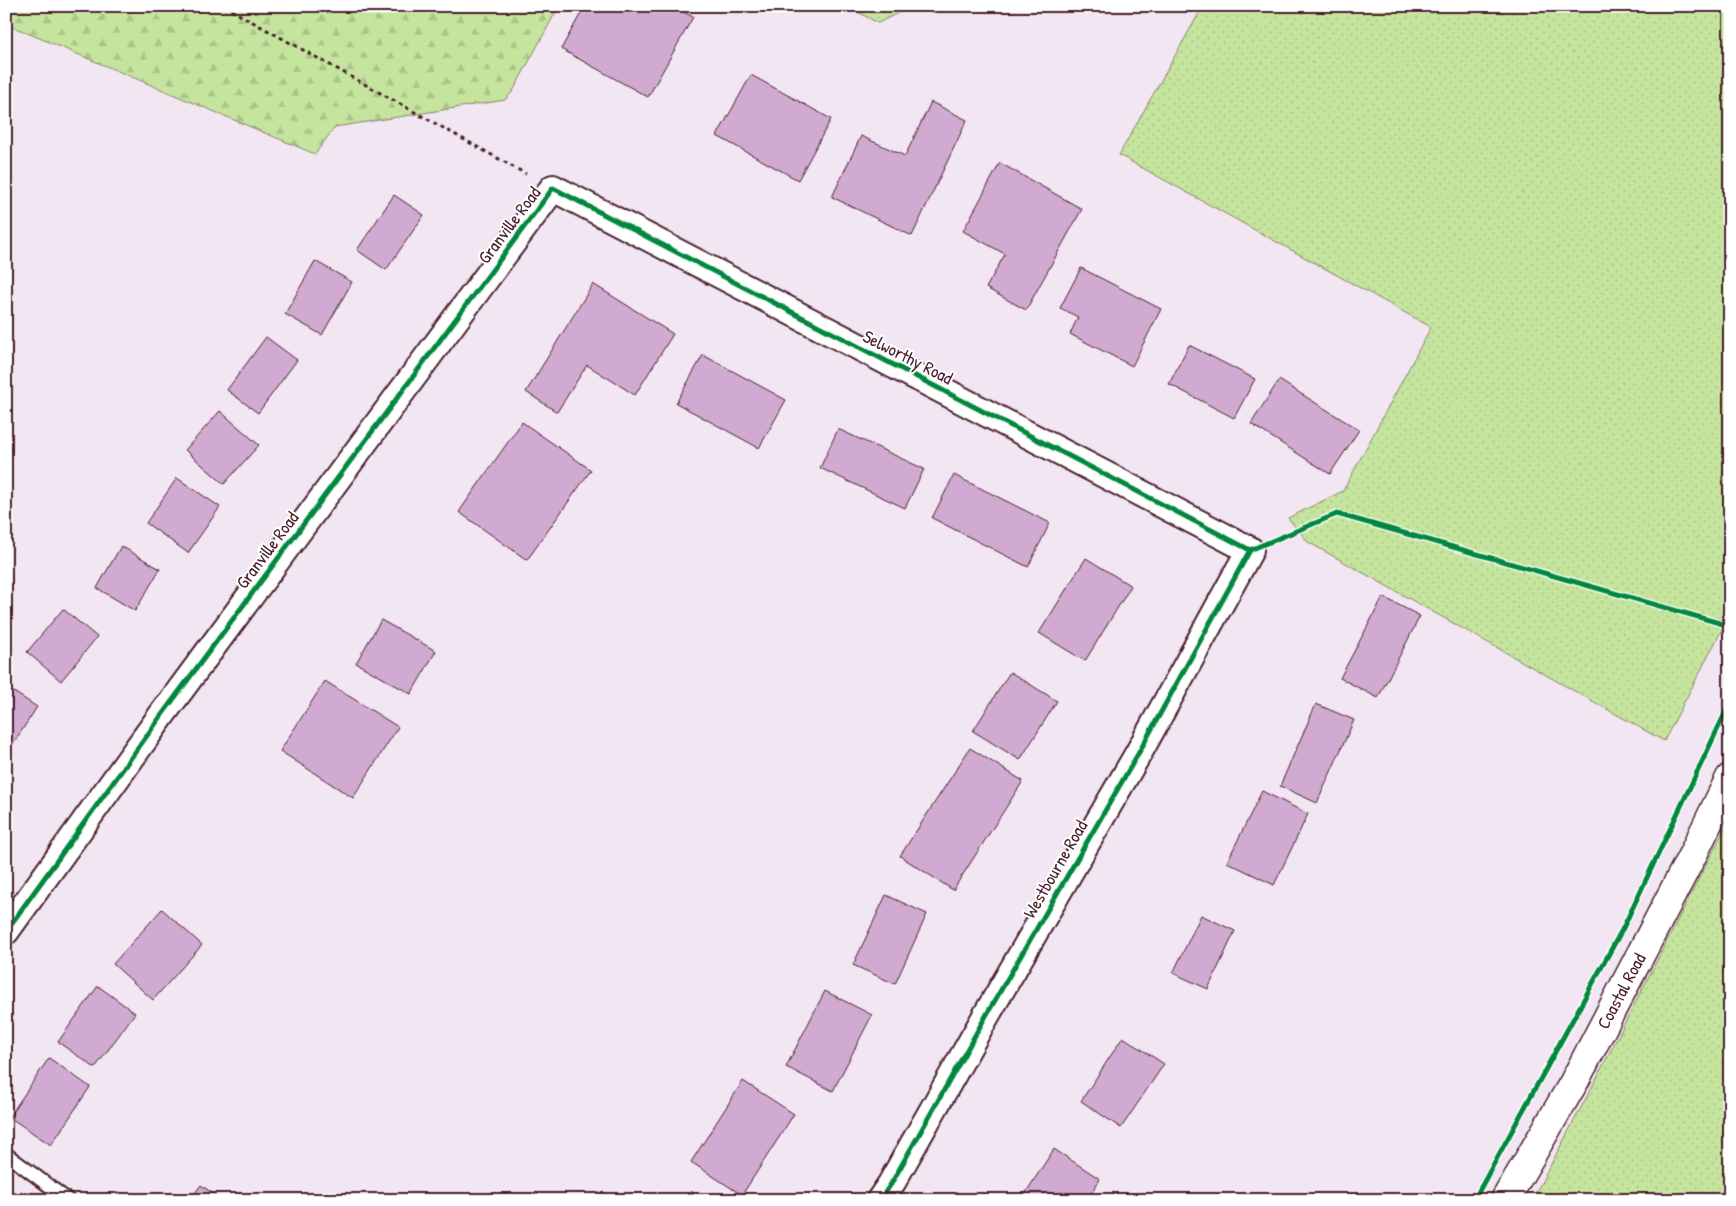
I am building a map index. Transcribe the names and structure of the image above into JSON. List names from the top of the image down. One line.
{"streets":{"street":["Granville Road","Selworthy Road","Westbourne Road","Coastal Road"]},"crossings":[["Granville Road","Selworthy Road"],["Selworthy Road","Westbourne Road"]]}
